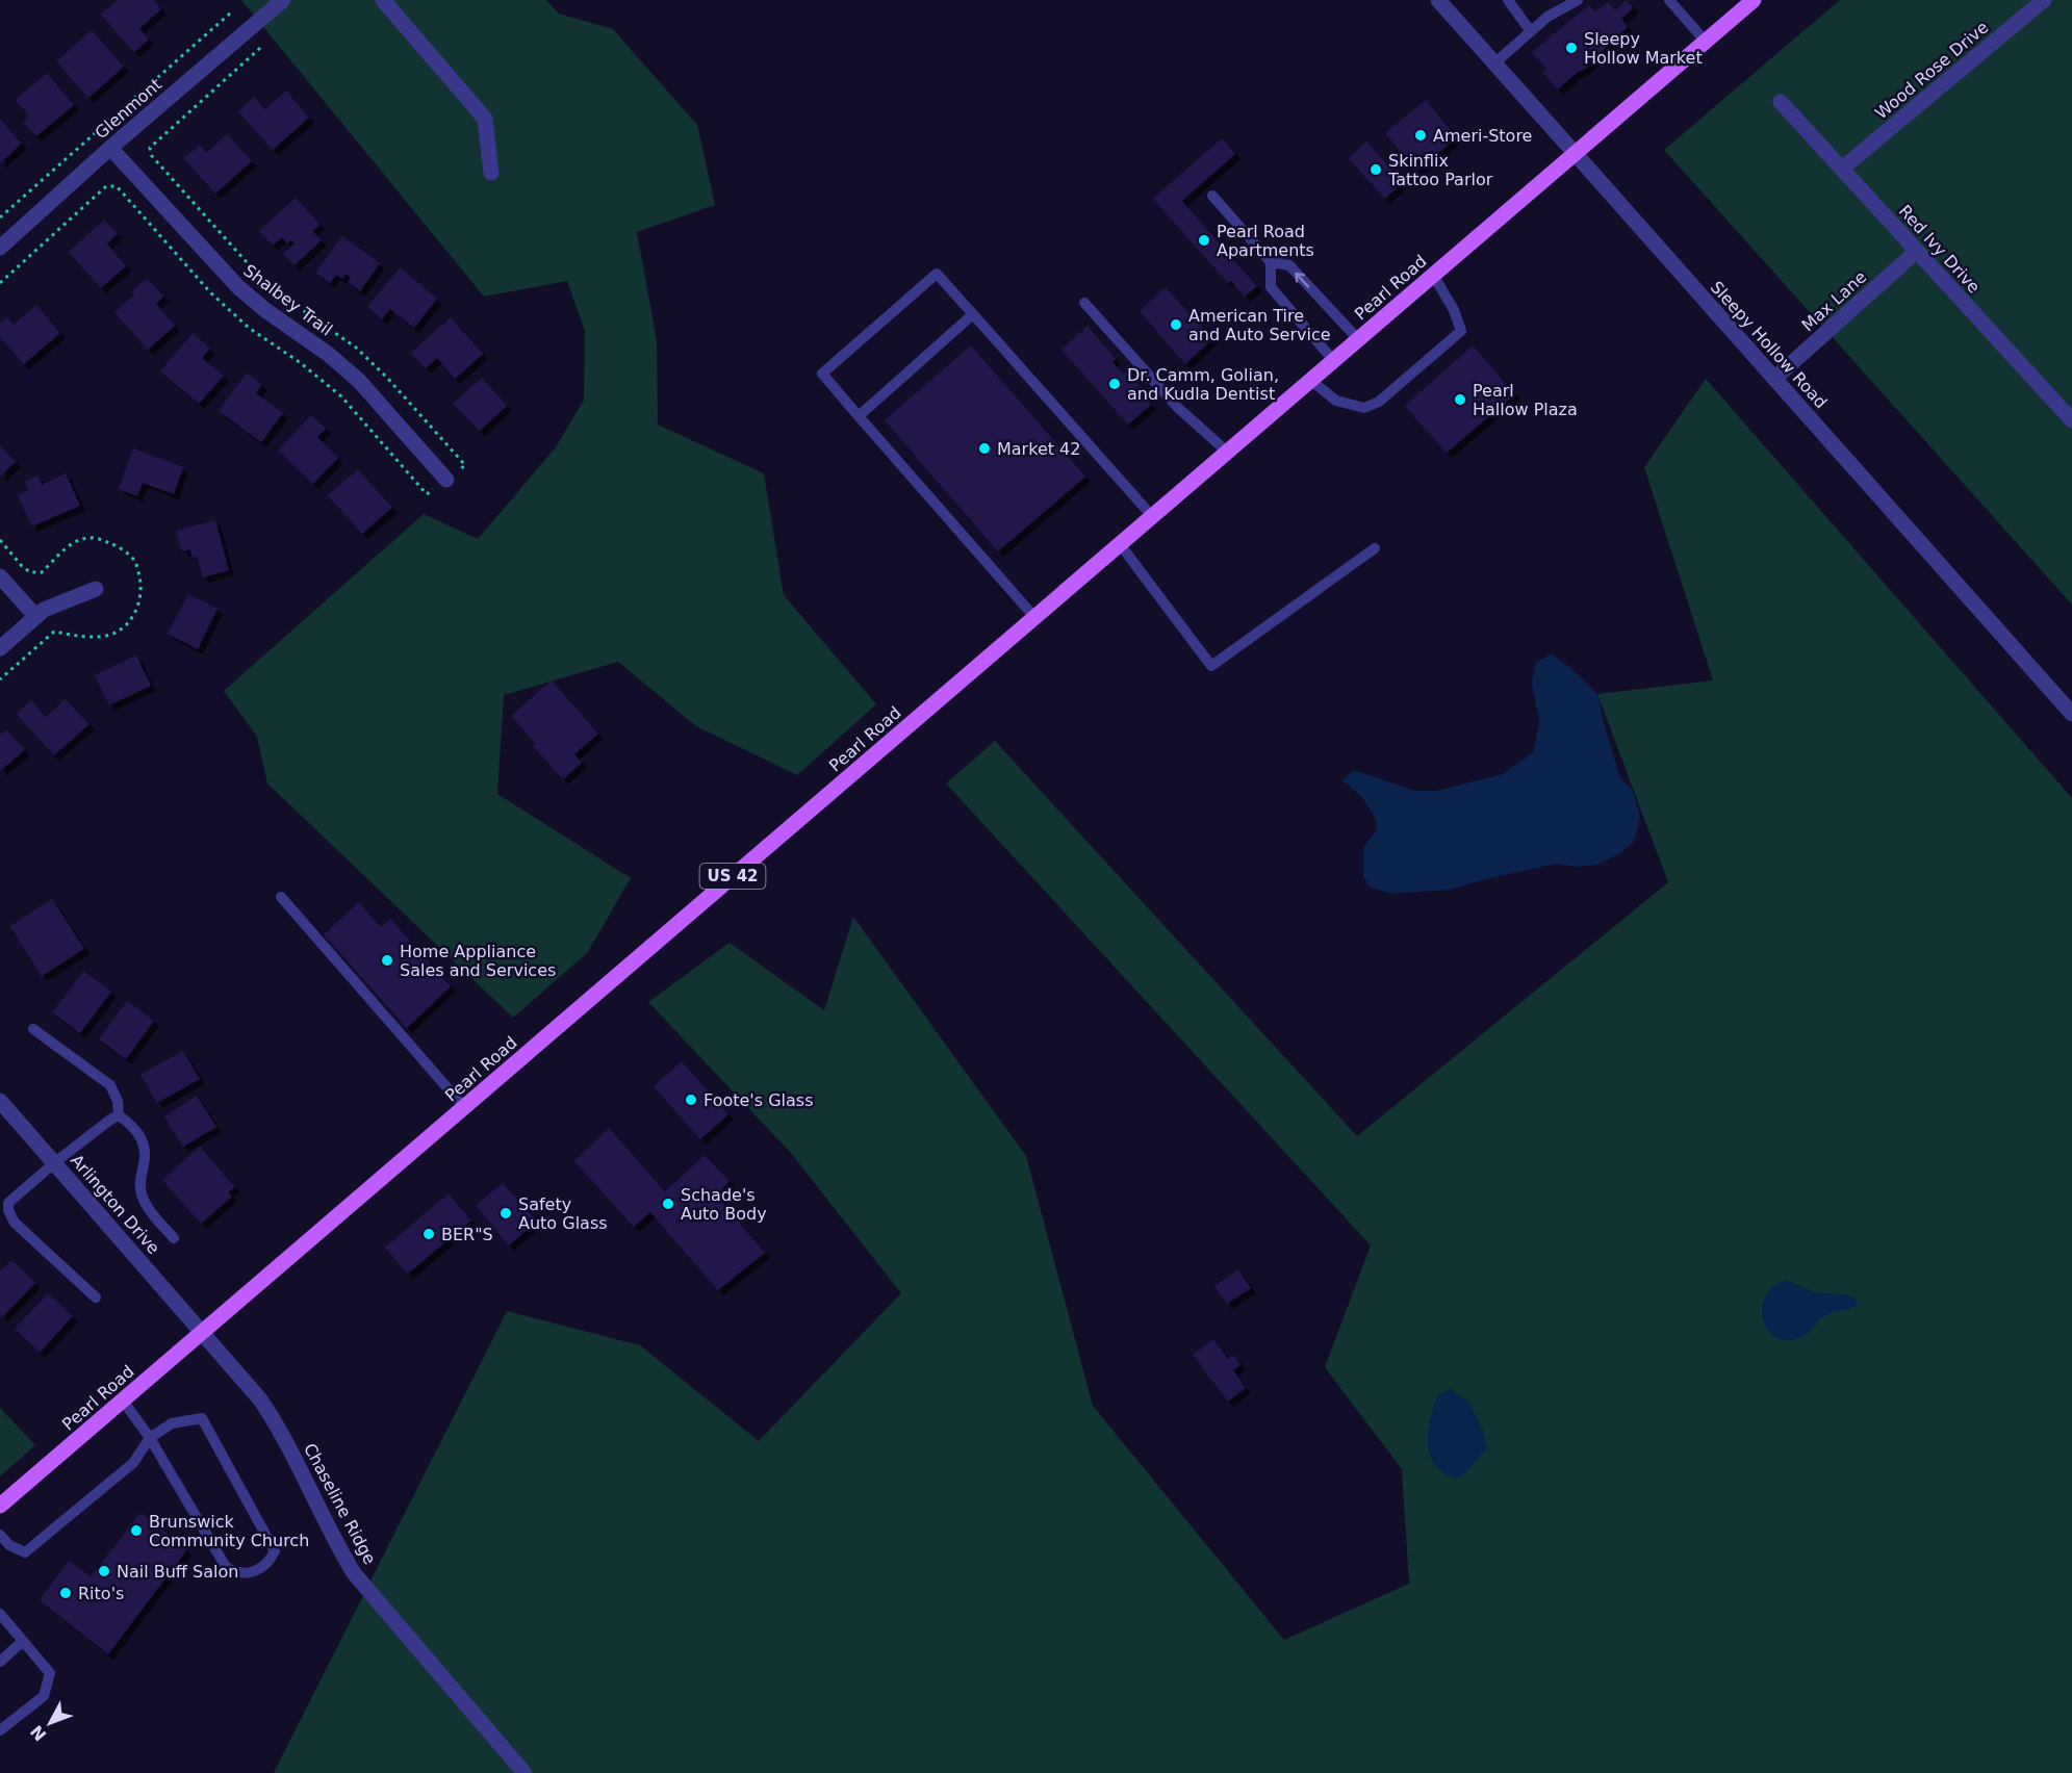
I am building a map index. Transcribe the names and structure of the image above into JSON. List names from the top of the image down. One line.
{"streets":{"main road":["Pearl Road","US 42"],"street":["Wood Rose Drive","Glenmont","Red Ivy Drive","Shalbey Trail","Max Lane","Sleepy Hollow Road","Arlington Drive","Chaseline Ridge"]},"crossings":[["Wood Rose Drive","Red Ivy Drive"],["Glenmont","Shalbey Trail"],["Red Ivy Drive","Max Lane"],["Pearl Road","Sleepy Hollow Road"],["Pearl Road","Arlington Drive"],["Pearl Road","Chaseline Ridge"],["Max Lane","Sleepy Hollow Road"],["Arlington Drive","Chaseline Ridge"]],"places":["Sleepy Hollow Market","Ameri-Store","Skinflix Tattoo Parlor","Pearl Road Apartments","American Tire and Auto Service","Dr. Camm, Golian, and Kudla Dentist","Pearl Hallow Plaza","Market 42","Home Appliance Sales and Services","Foote's Glass","Schade's Auto Body","Safety Auto Glass","BER\"S","Brunswick Community Church","Nail Buff Salon","Rito's"],"north":"bottom left"}
